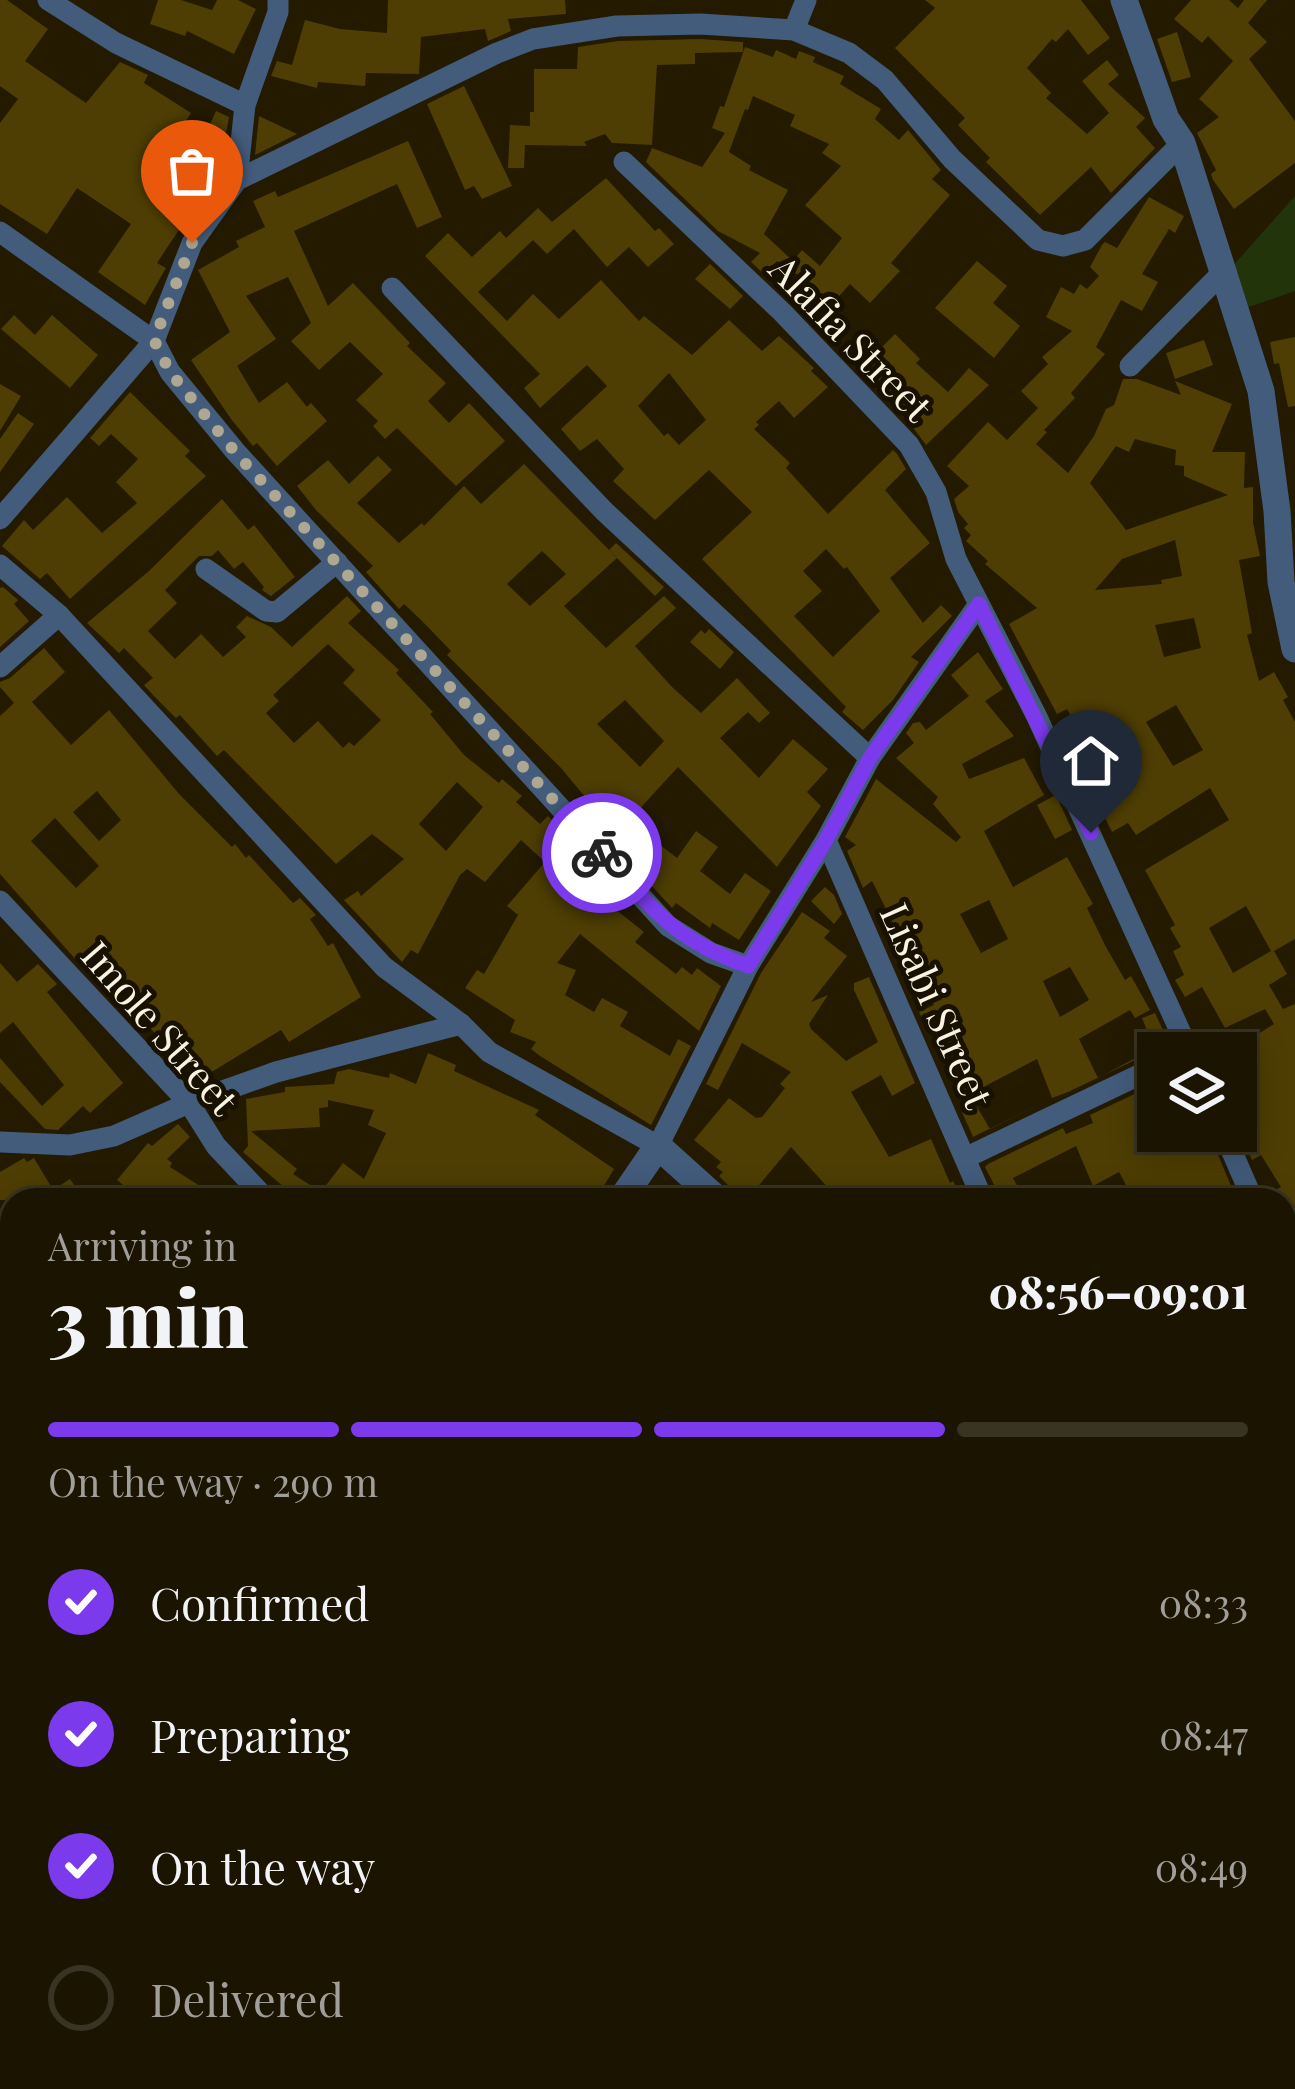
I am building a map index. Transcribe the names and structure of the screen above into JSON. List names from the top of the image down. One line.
{"streets":{"street":["Alafia Street","Lisabi Street","Imole Street"]},"page":{"heading":["3 min","Arriving in","08:56–09:01"],"bar":"On the way · 290 m","list":[["Confirmed","08:33"],["Preparing","08:47"],["On the way","08:49"],"Delivered"]}}
